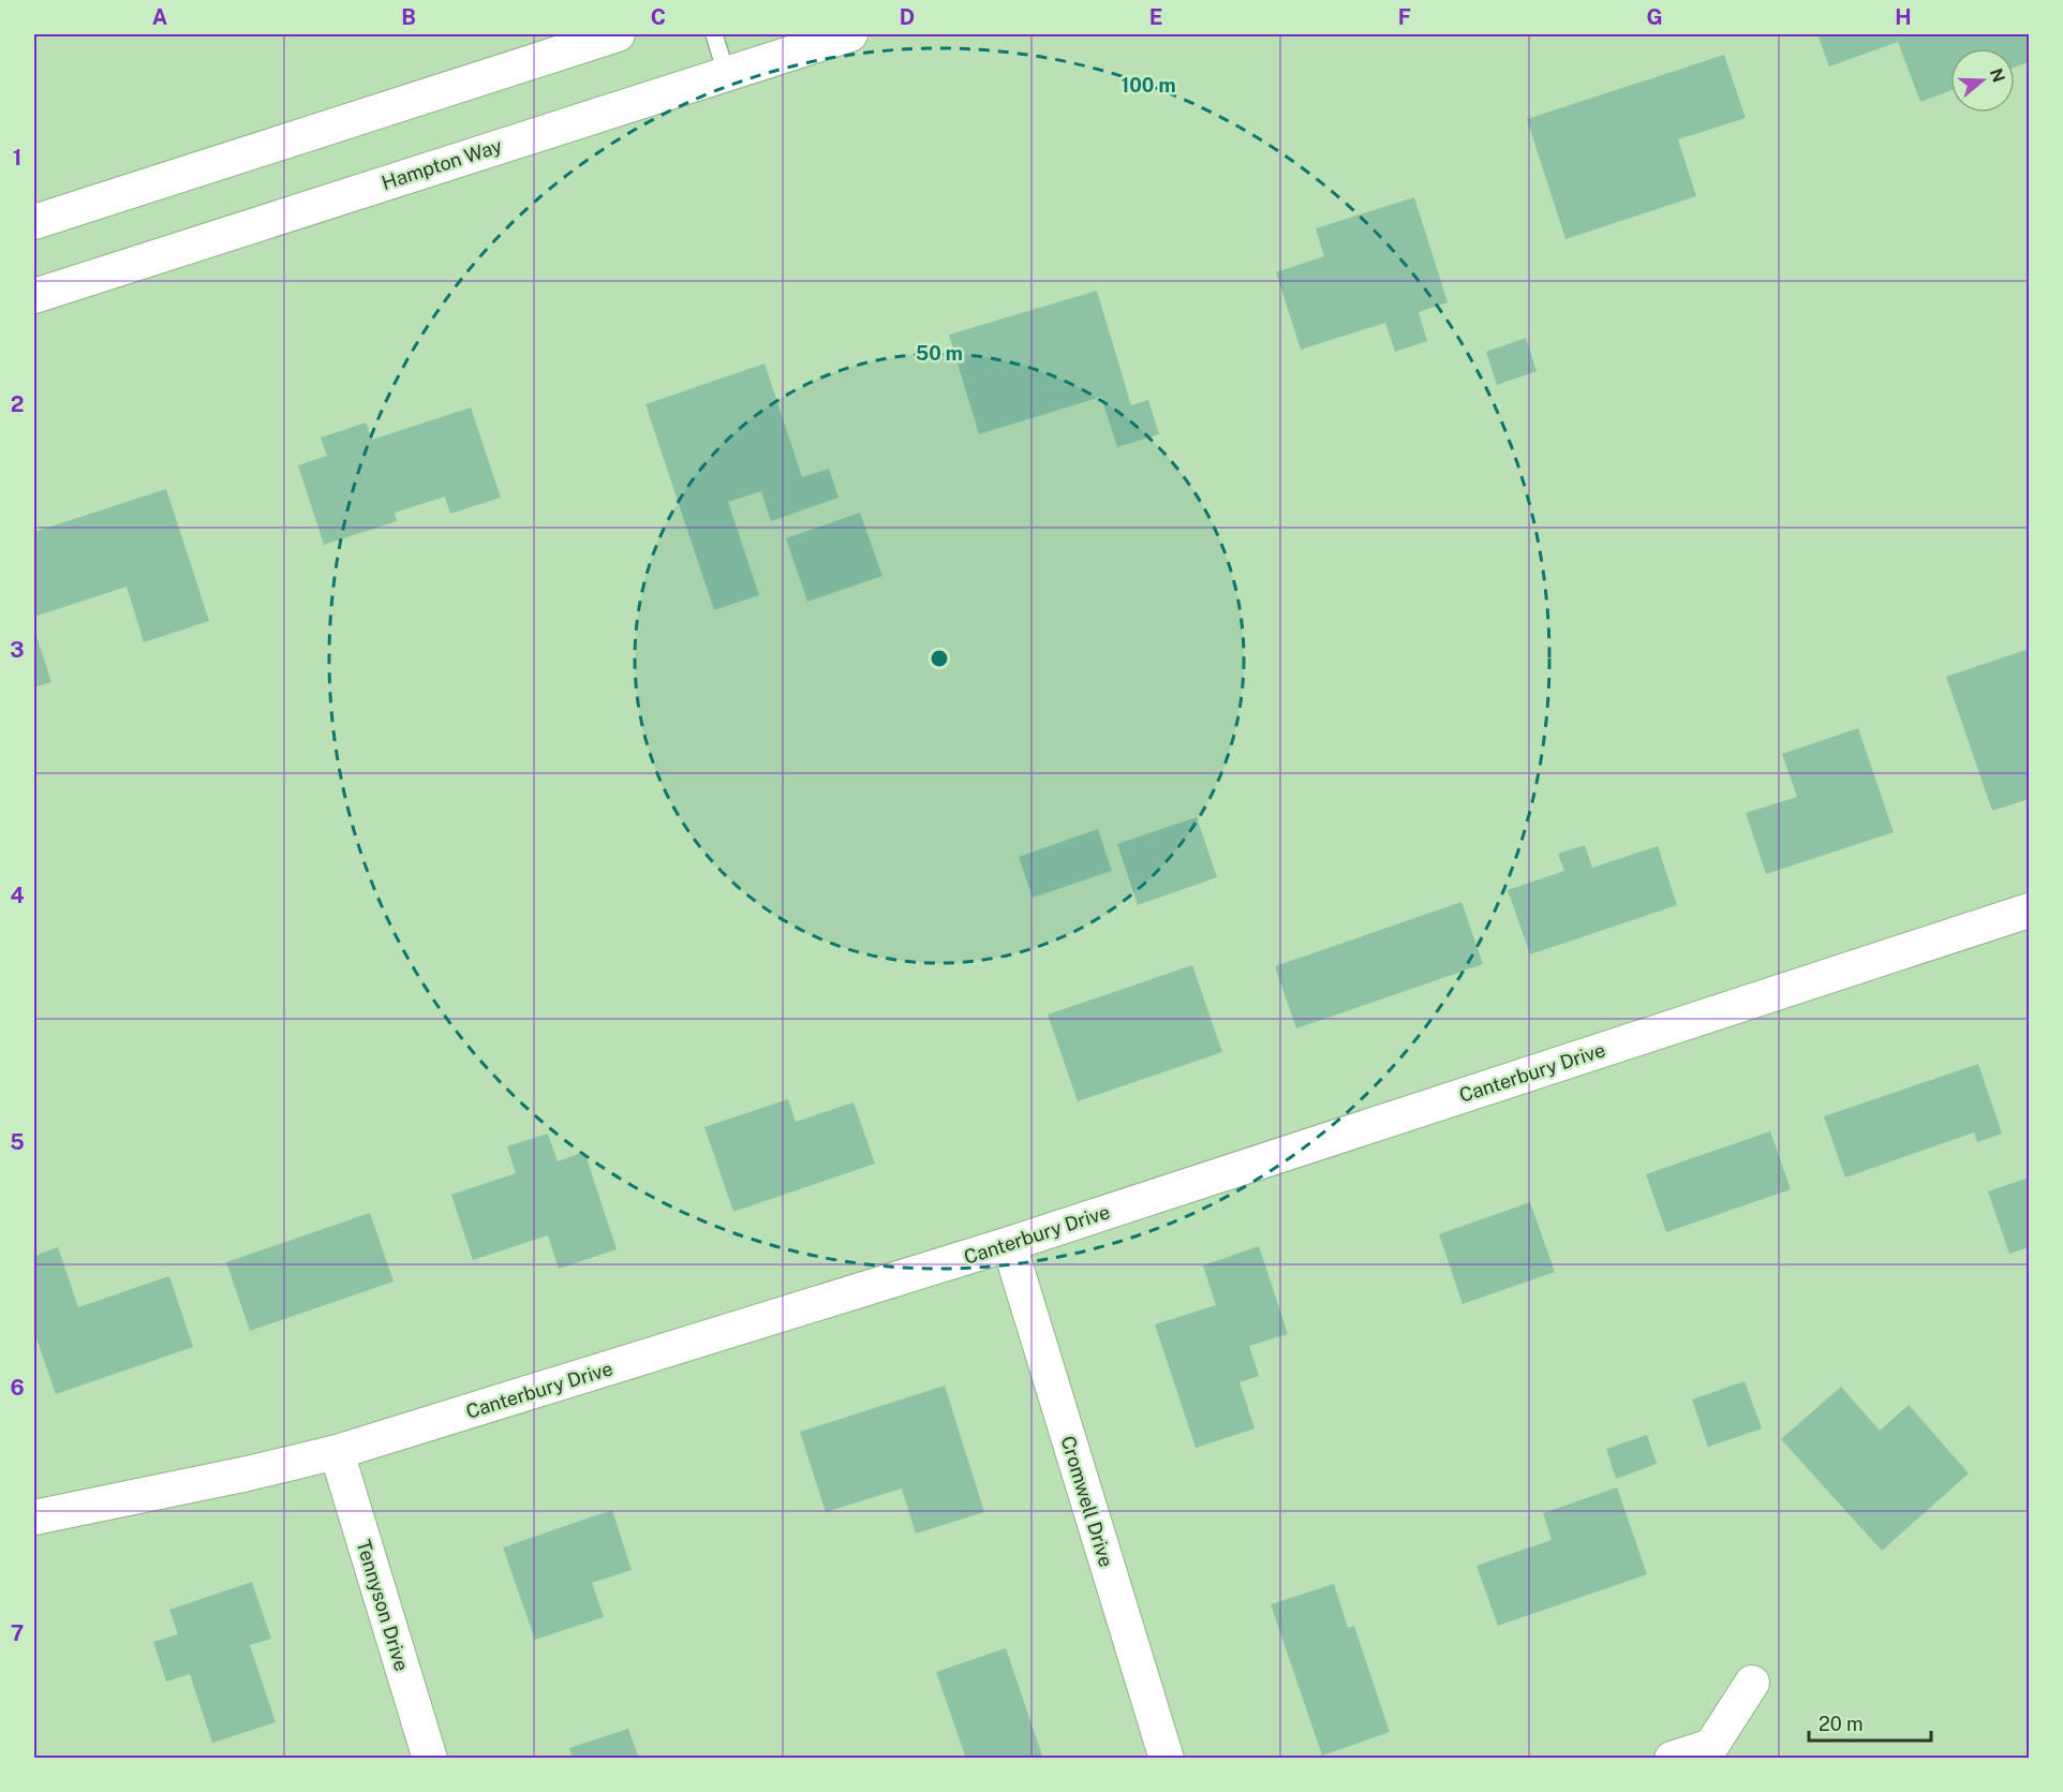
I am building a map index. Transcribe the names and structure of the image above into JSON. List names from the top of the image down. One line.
{"streets":{"street":["Hampton Way","Canterbury Drive","Cromwell Drive","Tennyson Drive"]},"crossings":[["Canterbury Drive","Cromwell Drive"],["Canterbury Drive","Tennyson Drive"]],"scale_bar":"20 m","north":"right","grid":{"columns":["A","B","C","D","E","F","G","H"],"rows":["1","2","3","4","5","6","7"]},"rings":["100 m","50 m"]}
